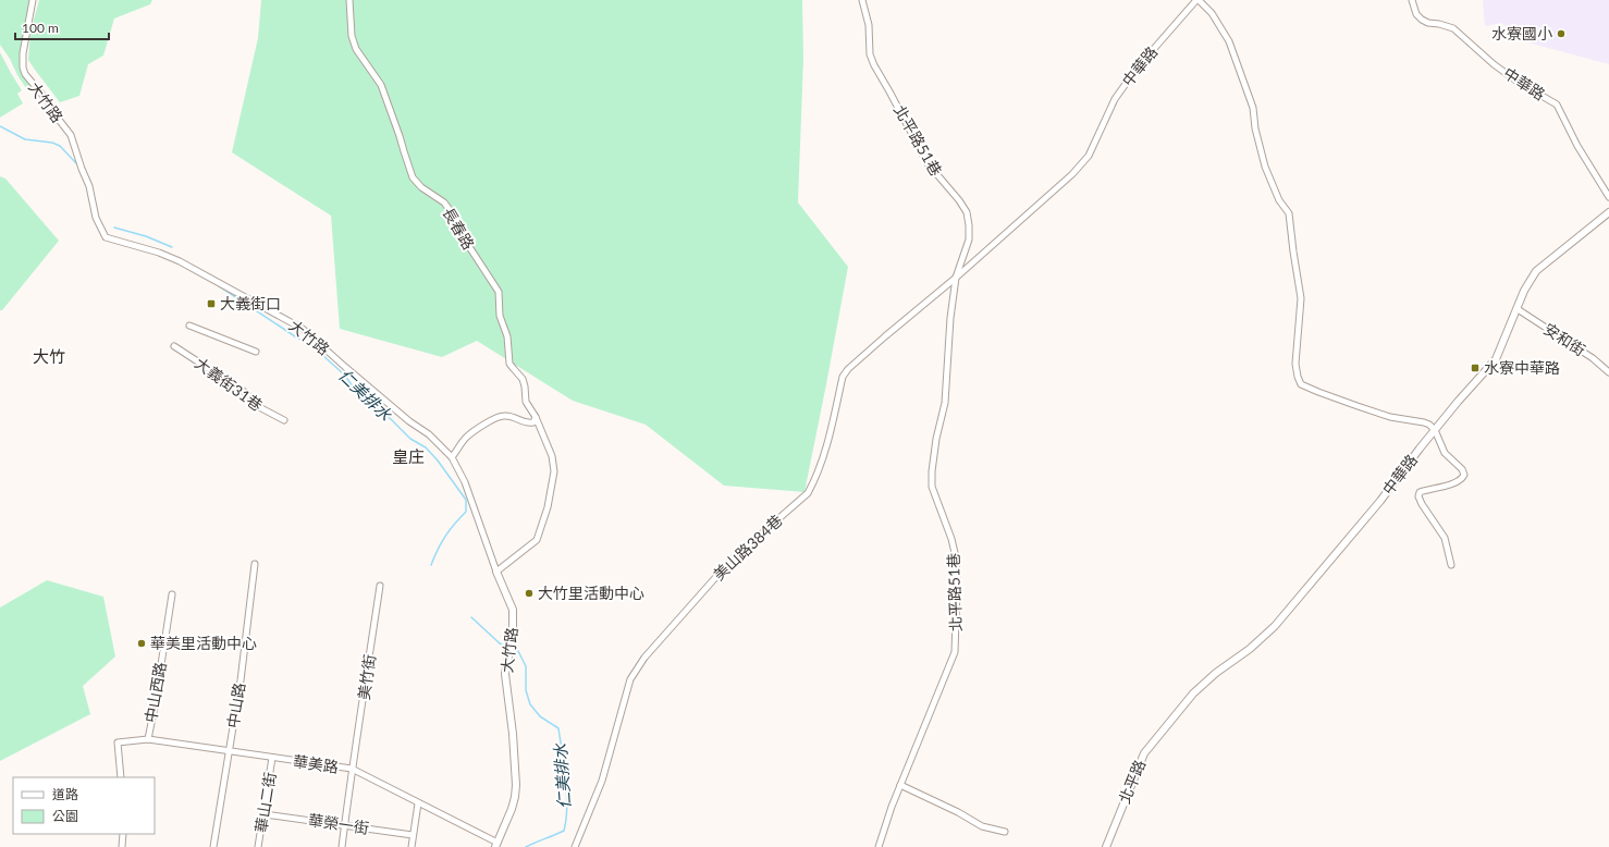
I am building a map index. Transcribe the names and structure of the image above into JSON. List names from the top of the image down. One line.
{"streets":{"street":["中華路","大竹路","北平路51巷","長春路","安和街","大義街31巷","美山路384巷","美竹街","中山西路","中山路","華美路","北平路","華山二街","華榮一街"]},"crossings":[["中華路","北平路51巷"],["中華路","安和街"],["中華路","美山路384巷"],["中華路","北平路"],["大竹路","長春路"],["大竹路","華美路"],["北平路51巷","美山路384巷"],["美竹街","華美路"],["美竹街","華榮一街"],["中山西路","華美路"],["中山路","華美路"],["華美路","華山二街"],["華山二街","華榮一街"]],"districts":["大竹","皇庄"],"water":["仁美排水"],"places":{"other":["水寮國小","大竹里活動中心","華美里活動中心"],"transit":["大義街口","水寮中華路"]},"legend":["道路","公園"],"scale_bar":"100 m"}
